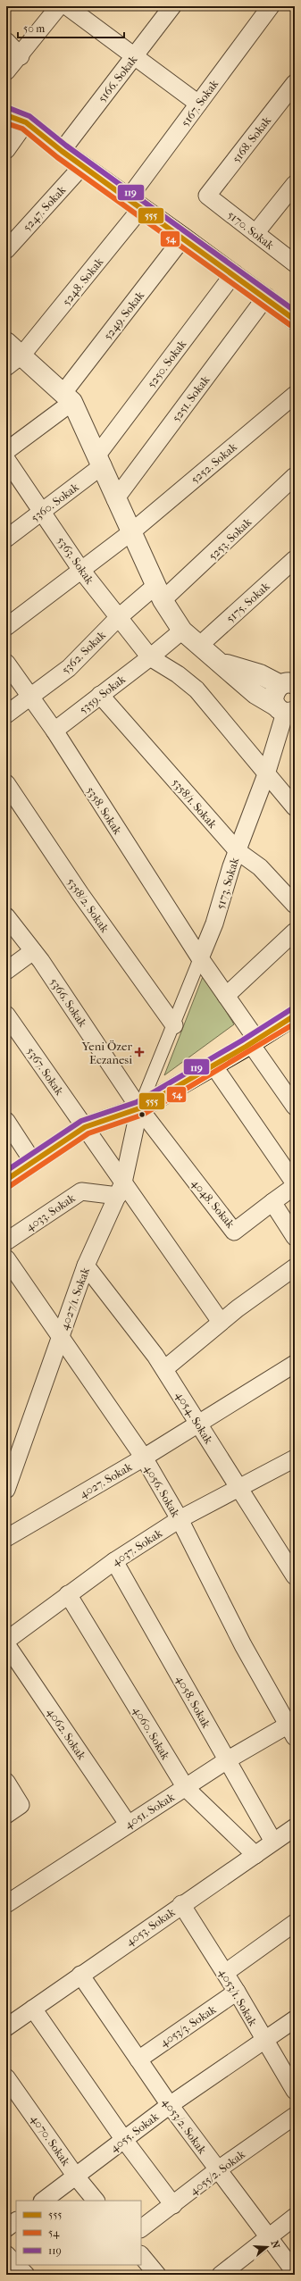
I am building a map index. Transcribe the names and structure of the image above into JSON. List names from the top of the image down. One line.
{"streets":{"street":["5166. Sokak","5167. Sokak","5168. Sokak","5247. Sokak","5170. Sokak","5248. Sokak","5249. Sokak","5250. Sokak","5251. Sokak","5252. Sokak","5360. Sokak","5253. Sokak","5363. Sokak","5175. Sokak","5362. Sokak","5359. Sokak","5358/1. Sokak","5358. Sokak","5173. Sokak","5358/2. Sokak","5366. Sokak","5367. Sokak","4048. Sokak","4033. Sokak","4027/1. Sokak","4054. Sokak","4027. Sokak","4056. Sokak","4037. Sokak","4058. Sokak","4060. Sokak","4062. Sokak","4051. Sokak","4053. Sokak","4053/1. Sokak","4053/3. Sokak","4053/2. Sokak","4055. Sokak","4070. Sokak","4055/2. Sokak"]},"crossings":[["5167. Sokak","5248. Sokak"],["5168. Sokak","5170. Sokak"],["5250. Sokak","5360. Sokak"],["5252. Sokak","5363. Sokak"],["5360. Sokak","5363. Sokak"],["5253. Sokak","5362. Sokak"],["5363. Sokak","5362. Sokak"],["5363. Sokak","5359. Sokak"],["5363. Sokak","5173. Sokak"],["5362. Sokak","5358. Sokak"],["5359. Sokak","5358/1. Sokak"],["5359. Sokak","5358. Sokak"],["5358/1. Sokak","5173. Sokak"],["5358. Sokak","5173. Sokak"],["5366. Sokak","4048. Sokak"],["5366. Sokak","4027/1. Sokak"],["5367. Sokak","4033. Sokak"],["5367. Sokak","4027/1. Sokak"],["4048. Sokak","4027/1. Sokak"],["4033. Sokak","4027/1. Sokak"],["4027/1. Sokak","4054. Sokak"],["4027/1. Sokak","4056. Sokak"],["4054. Sokak","4027. Sokak"],["4054. Sokak","4037. Sokak"],["4027. Sokak","4056. Sokak"],["4056. Sokak","4037. Sokak"],["4056. Sokak","4051. Sokak"],["4037. Sokak","4058. Sokak"],["4037. Sokak","4060. Sokak"],["4058. Sokak","4051. Sokak"],["4058. Sokak","4053. Sokak"],["4060. Sokak","4051. Sokak"],["4060. Sokak","4053. Sokak"],["4062. Sokak","4051. Sokak"],["4053. Sokak","4053/1. Sokak"],["4053. Sokak","4053/2. Sokak"],["4053/1. Sokak","4053/3. Sokak"],["4053/1. Sokak","4055. Sokak"],["4053/3. Sokak","4053/2. Sokak"],["4053/2. Sokak","4055. Sokak"],["4053/2. Sokak","4055/2. Sokak"],["4055. Sokak","4070. Sokak"]],"places":{"health":["Yeni Özer Eczanesi"]},"lines":["transit line 119","transit line 555","transit line 54"],"legend":["555","54","119"],"scale_bar":"50 m","north":"right"}
